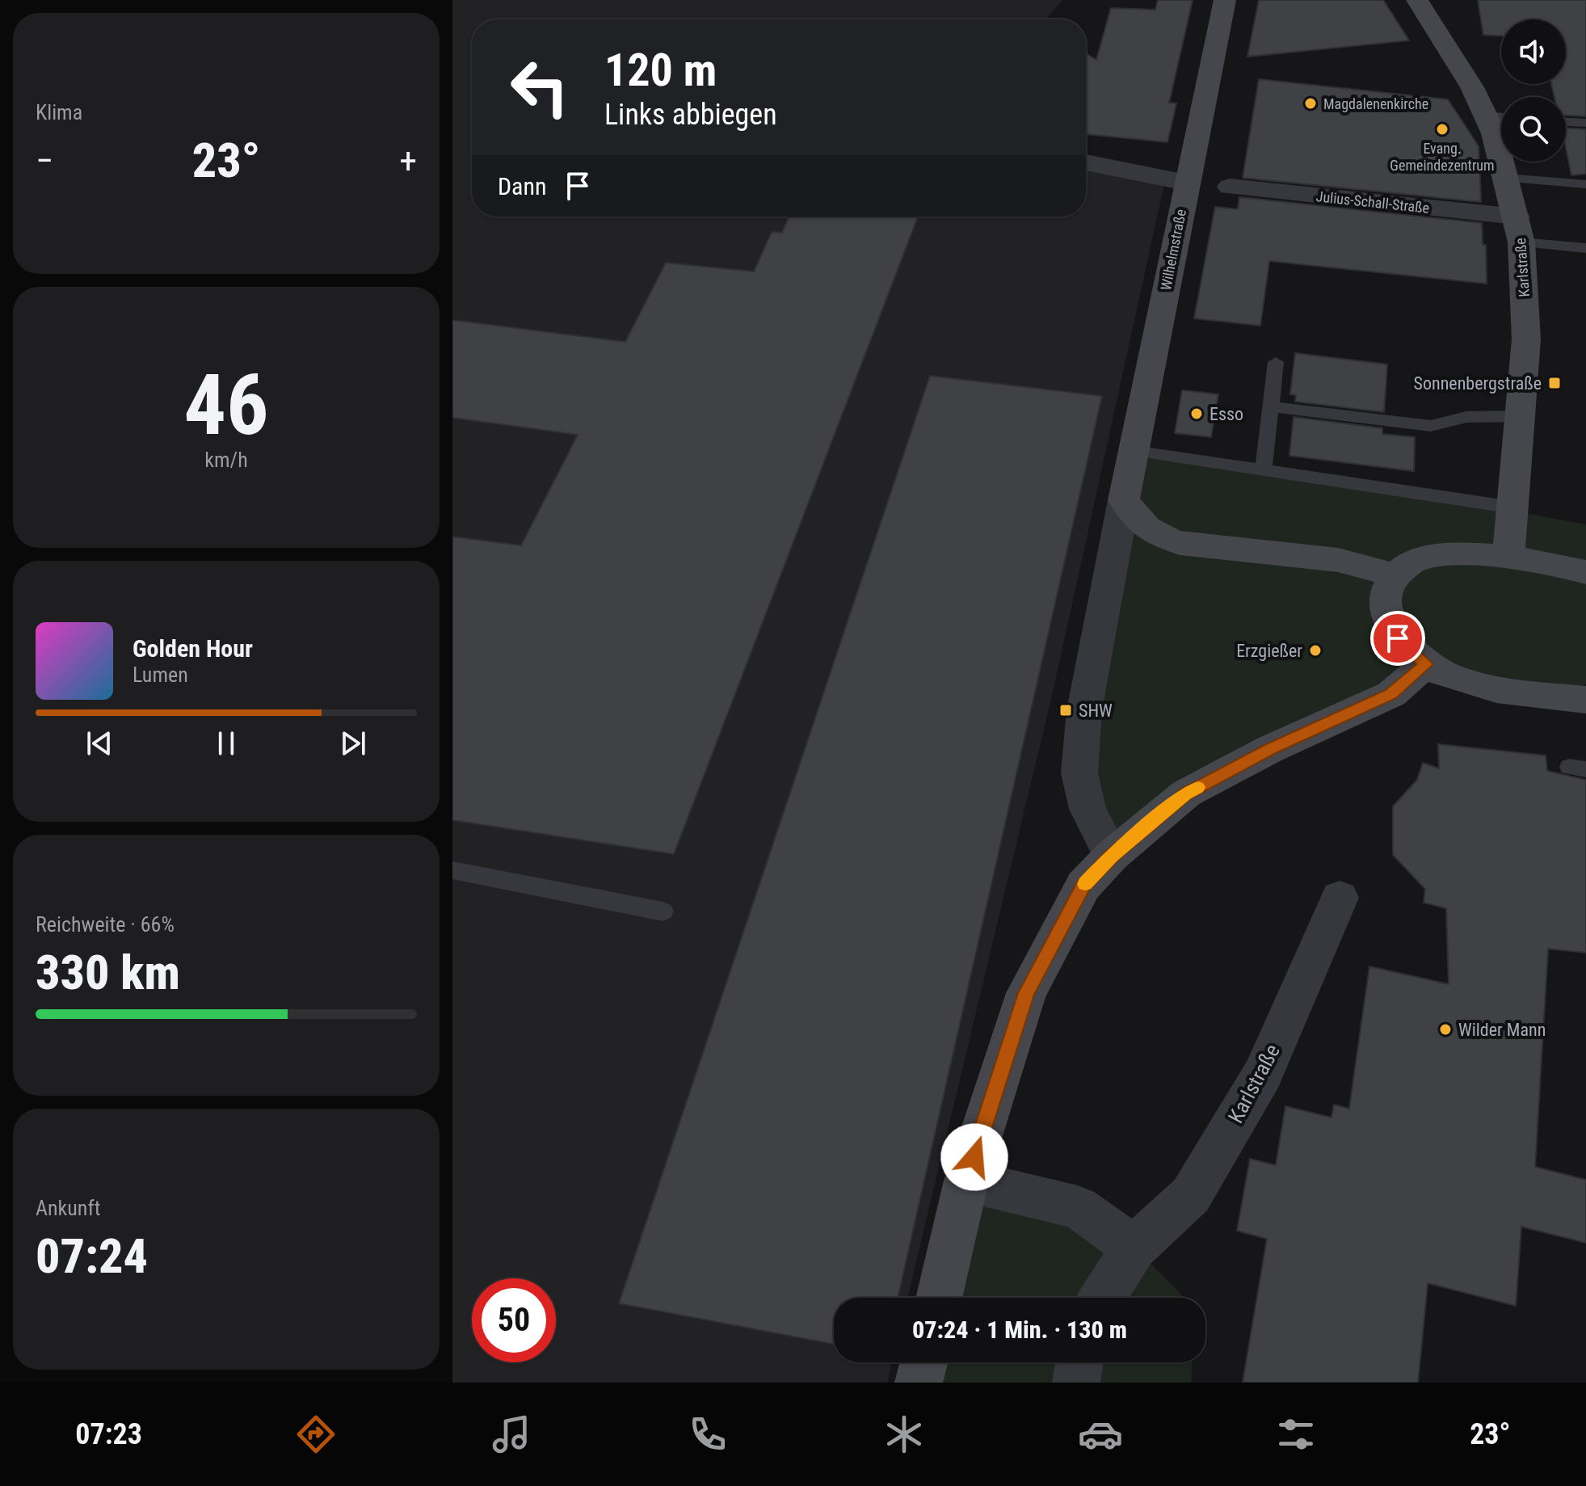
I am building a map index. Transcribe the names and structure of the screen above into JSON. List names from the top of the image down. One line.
{"streets":{"street":["Julius-Schall-Straße","Wilhelmstraße","Karlstraße"]},"crossings":[["Julius-Schall-Straße","Karlstraße"]],"places":{"other":["Magdalenenkirche","Evang. Gemeindezentrum","Esso","Erzgießer","Wilder Mann"],"transit":["Sonnenbergstraße","SHW"]},"page":{"tile":["Klima",["46","km/h"],["Reichweite · 66%","330 km"],["Ankunft","07:24"]],"turn":["120 m","Links abbiegen"],"heat":["−","23°","+"],"then":"Dann","song":["Golden Hour","Lumen"],"limit":"50","trip":"07:24 · 1 Min. · 130 m","tabs":["07:23","23°"]}}
